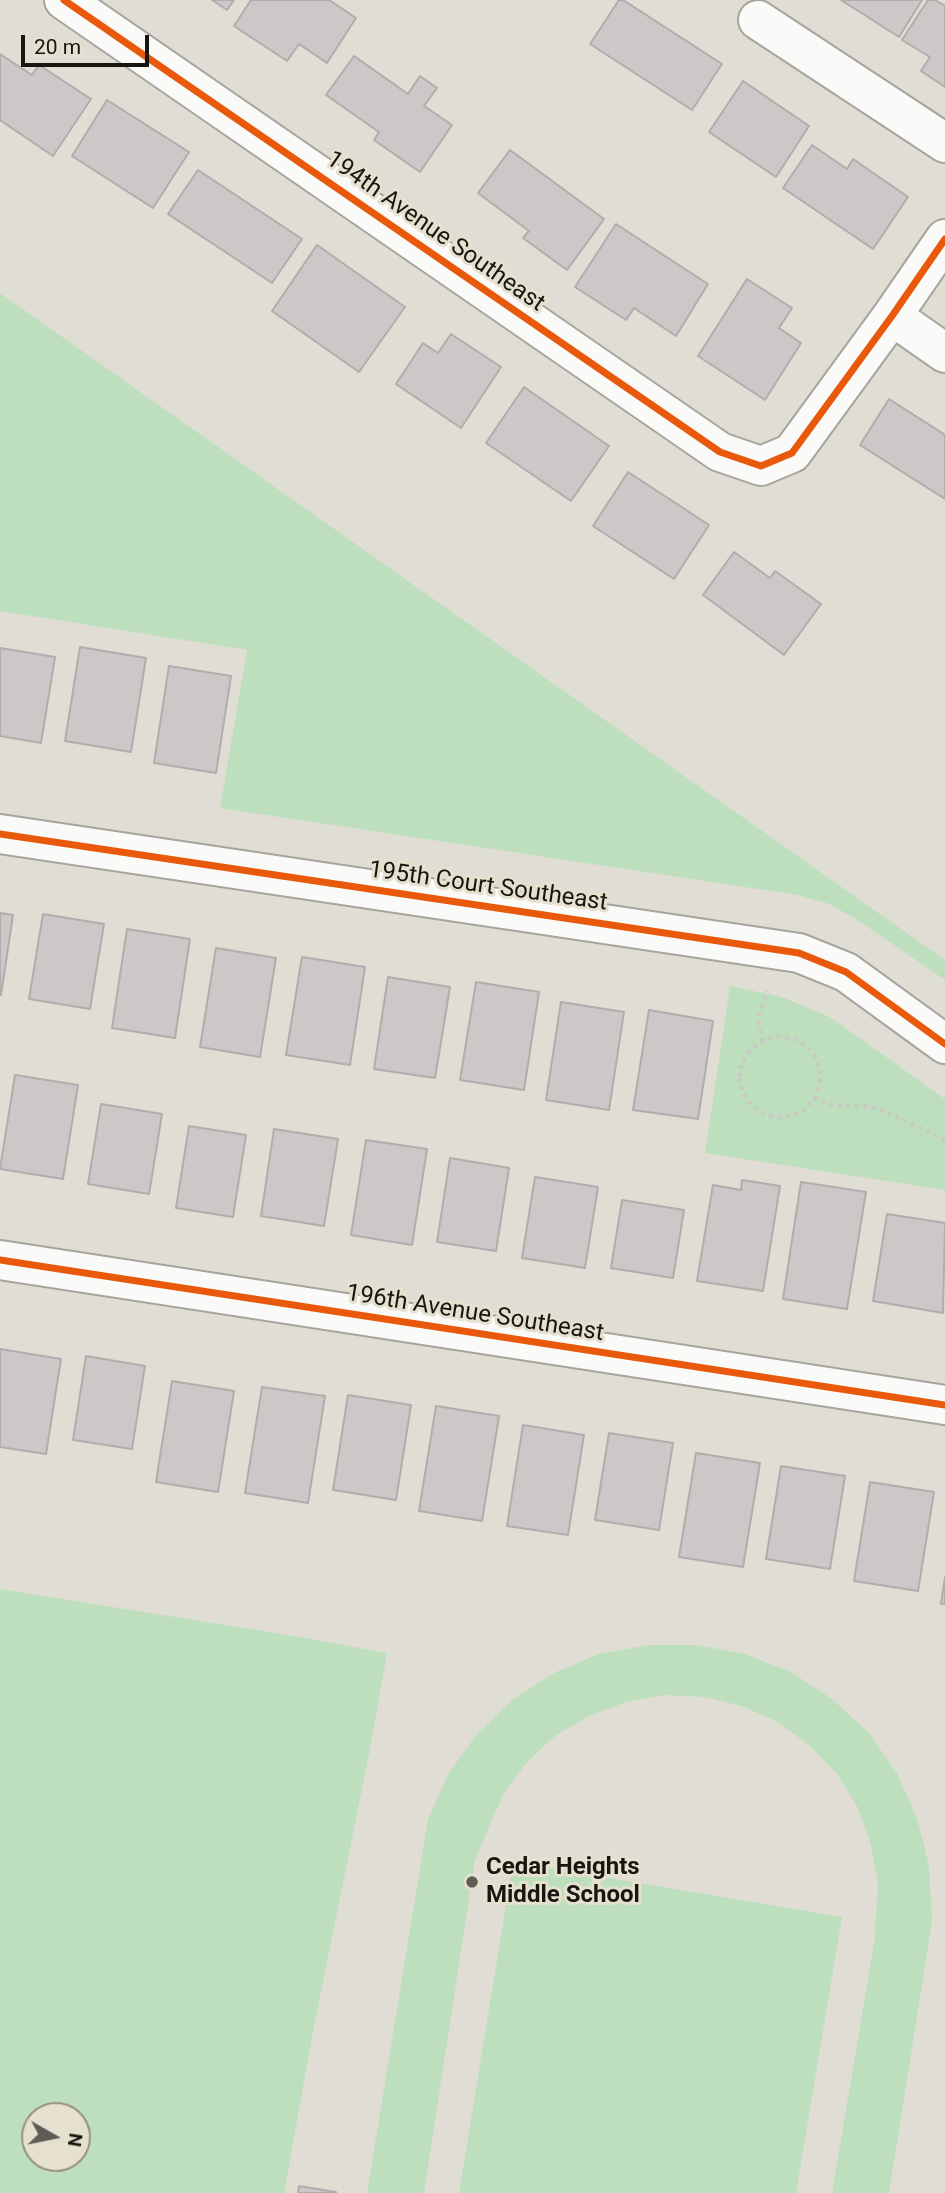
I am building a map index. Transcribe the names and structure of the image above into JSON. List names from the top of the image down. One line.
{"streets":{"street":["194th Avenue Southeast","195th Court Southeast","196th Avenue Southeast"]},"places":["Cedar Heights Middle School"],"scale_bar":"20 m","north":"right"}
